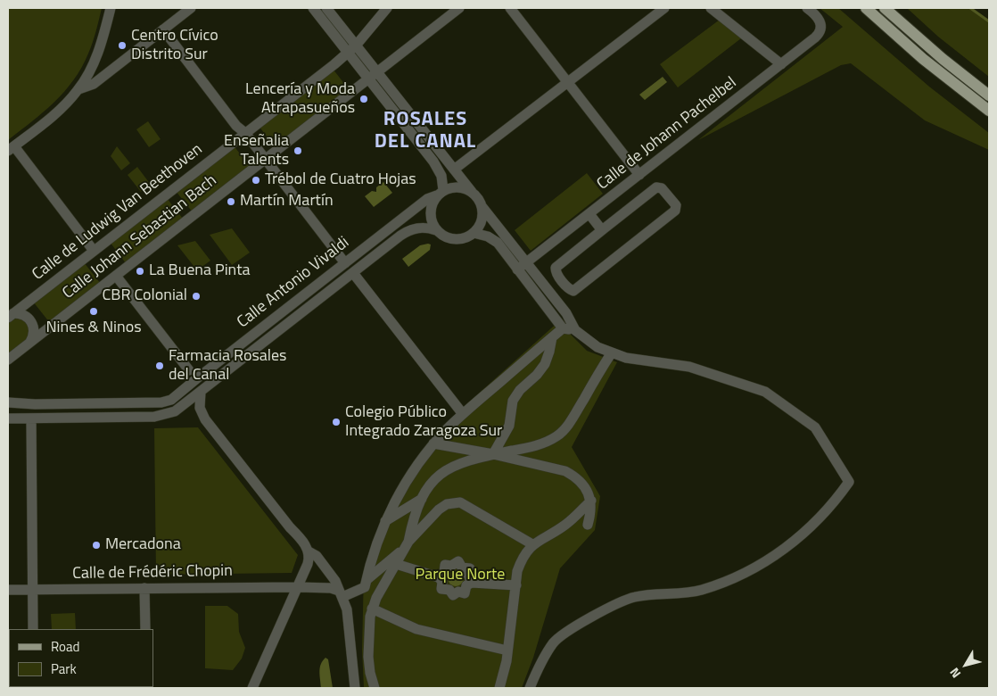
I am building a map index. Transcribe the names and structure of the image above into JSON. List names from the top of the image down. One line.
{"streets":{"street":["Calle de Johann Pachelbel","Calle de Ludwig Van Beethoven","Calle Johann Sebastian Bach","Calle Antonio Vivaldi","Calle de Frédéric Chopin"]},"districts":["ROSALES DEL CANAL"],"parks":["Parque Norte"],"places":["Centro Cívico Distrito Sur","Lencería y Moda Atrapasueños","Enseñalia Talents","Trébol de Cuatro Hojas","Martín Martín","La Buena Pinta","CBR Colonial","Nines & Ninos","Farmacia Rosales del Canal","Colegio Público Integrado Zaragoza Sur","Mercadona"],"legend":["Road","Park"],"north":"bottom left"}
